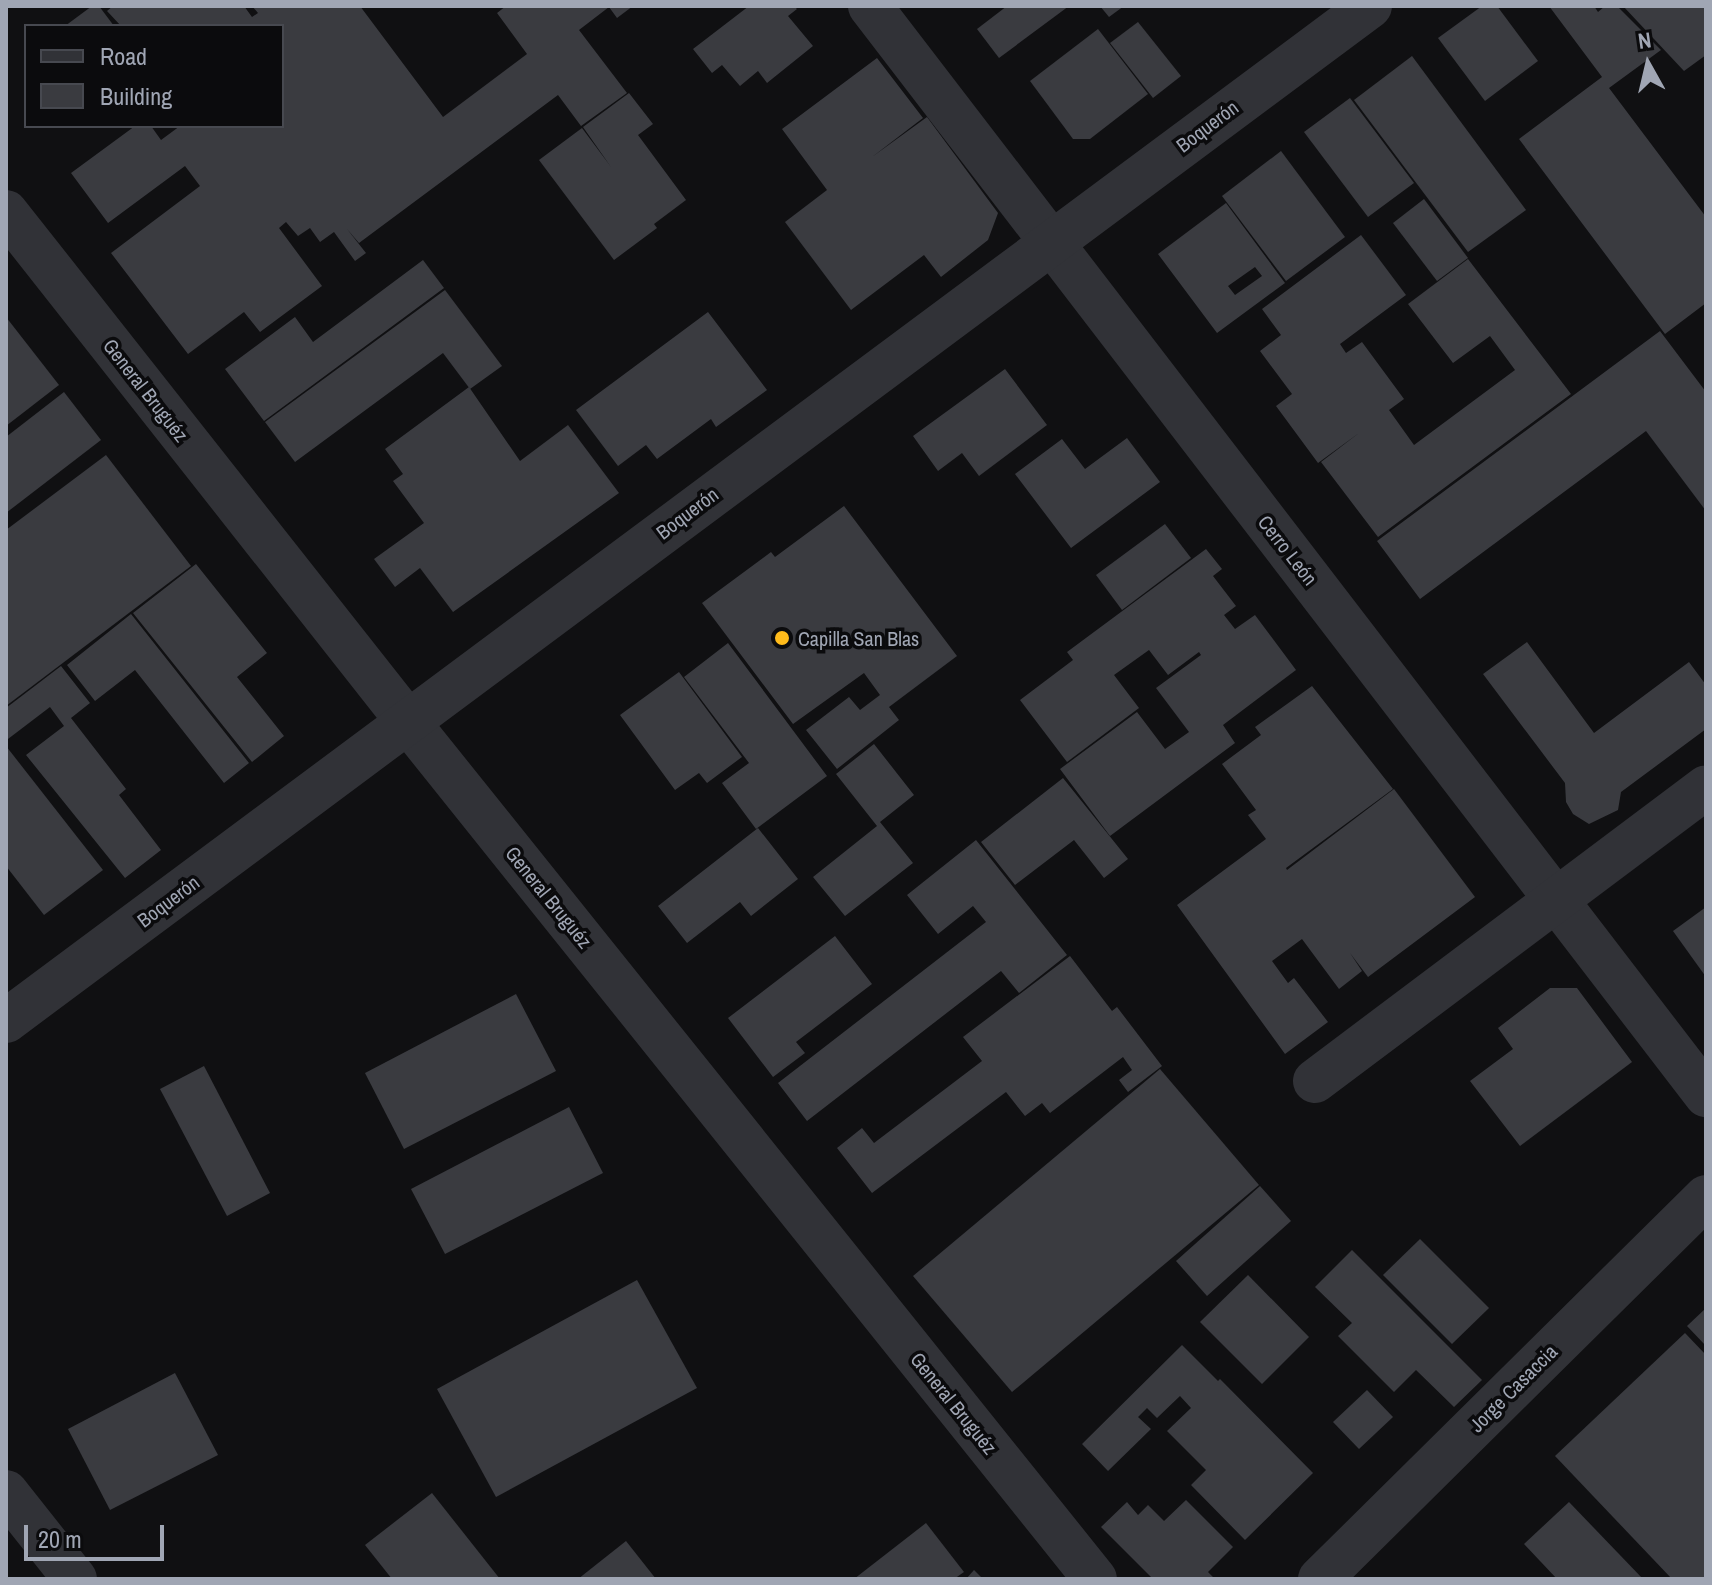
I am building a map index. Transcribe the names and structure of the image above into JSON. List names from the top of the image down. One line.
{"streets":{"street":["Boquerón","General Bruguéz","Cerro León","Jorge Casaccia"]},"crossings":[["Boquerón","General Bruguéz"],["Boquerón","Cerro León"]],"places":["Capilla San Blas"],"legend":["Road","Building"],"scale_bar":"20 m","north":"top"}
